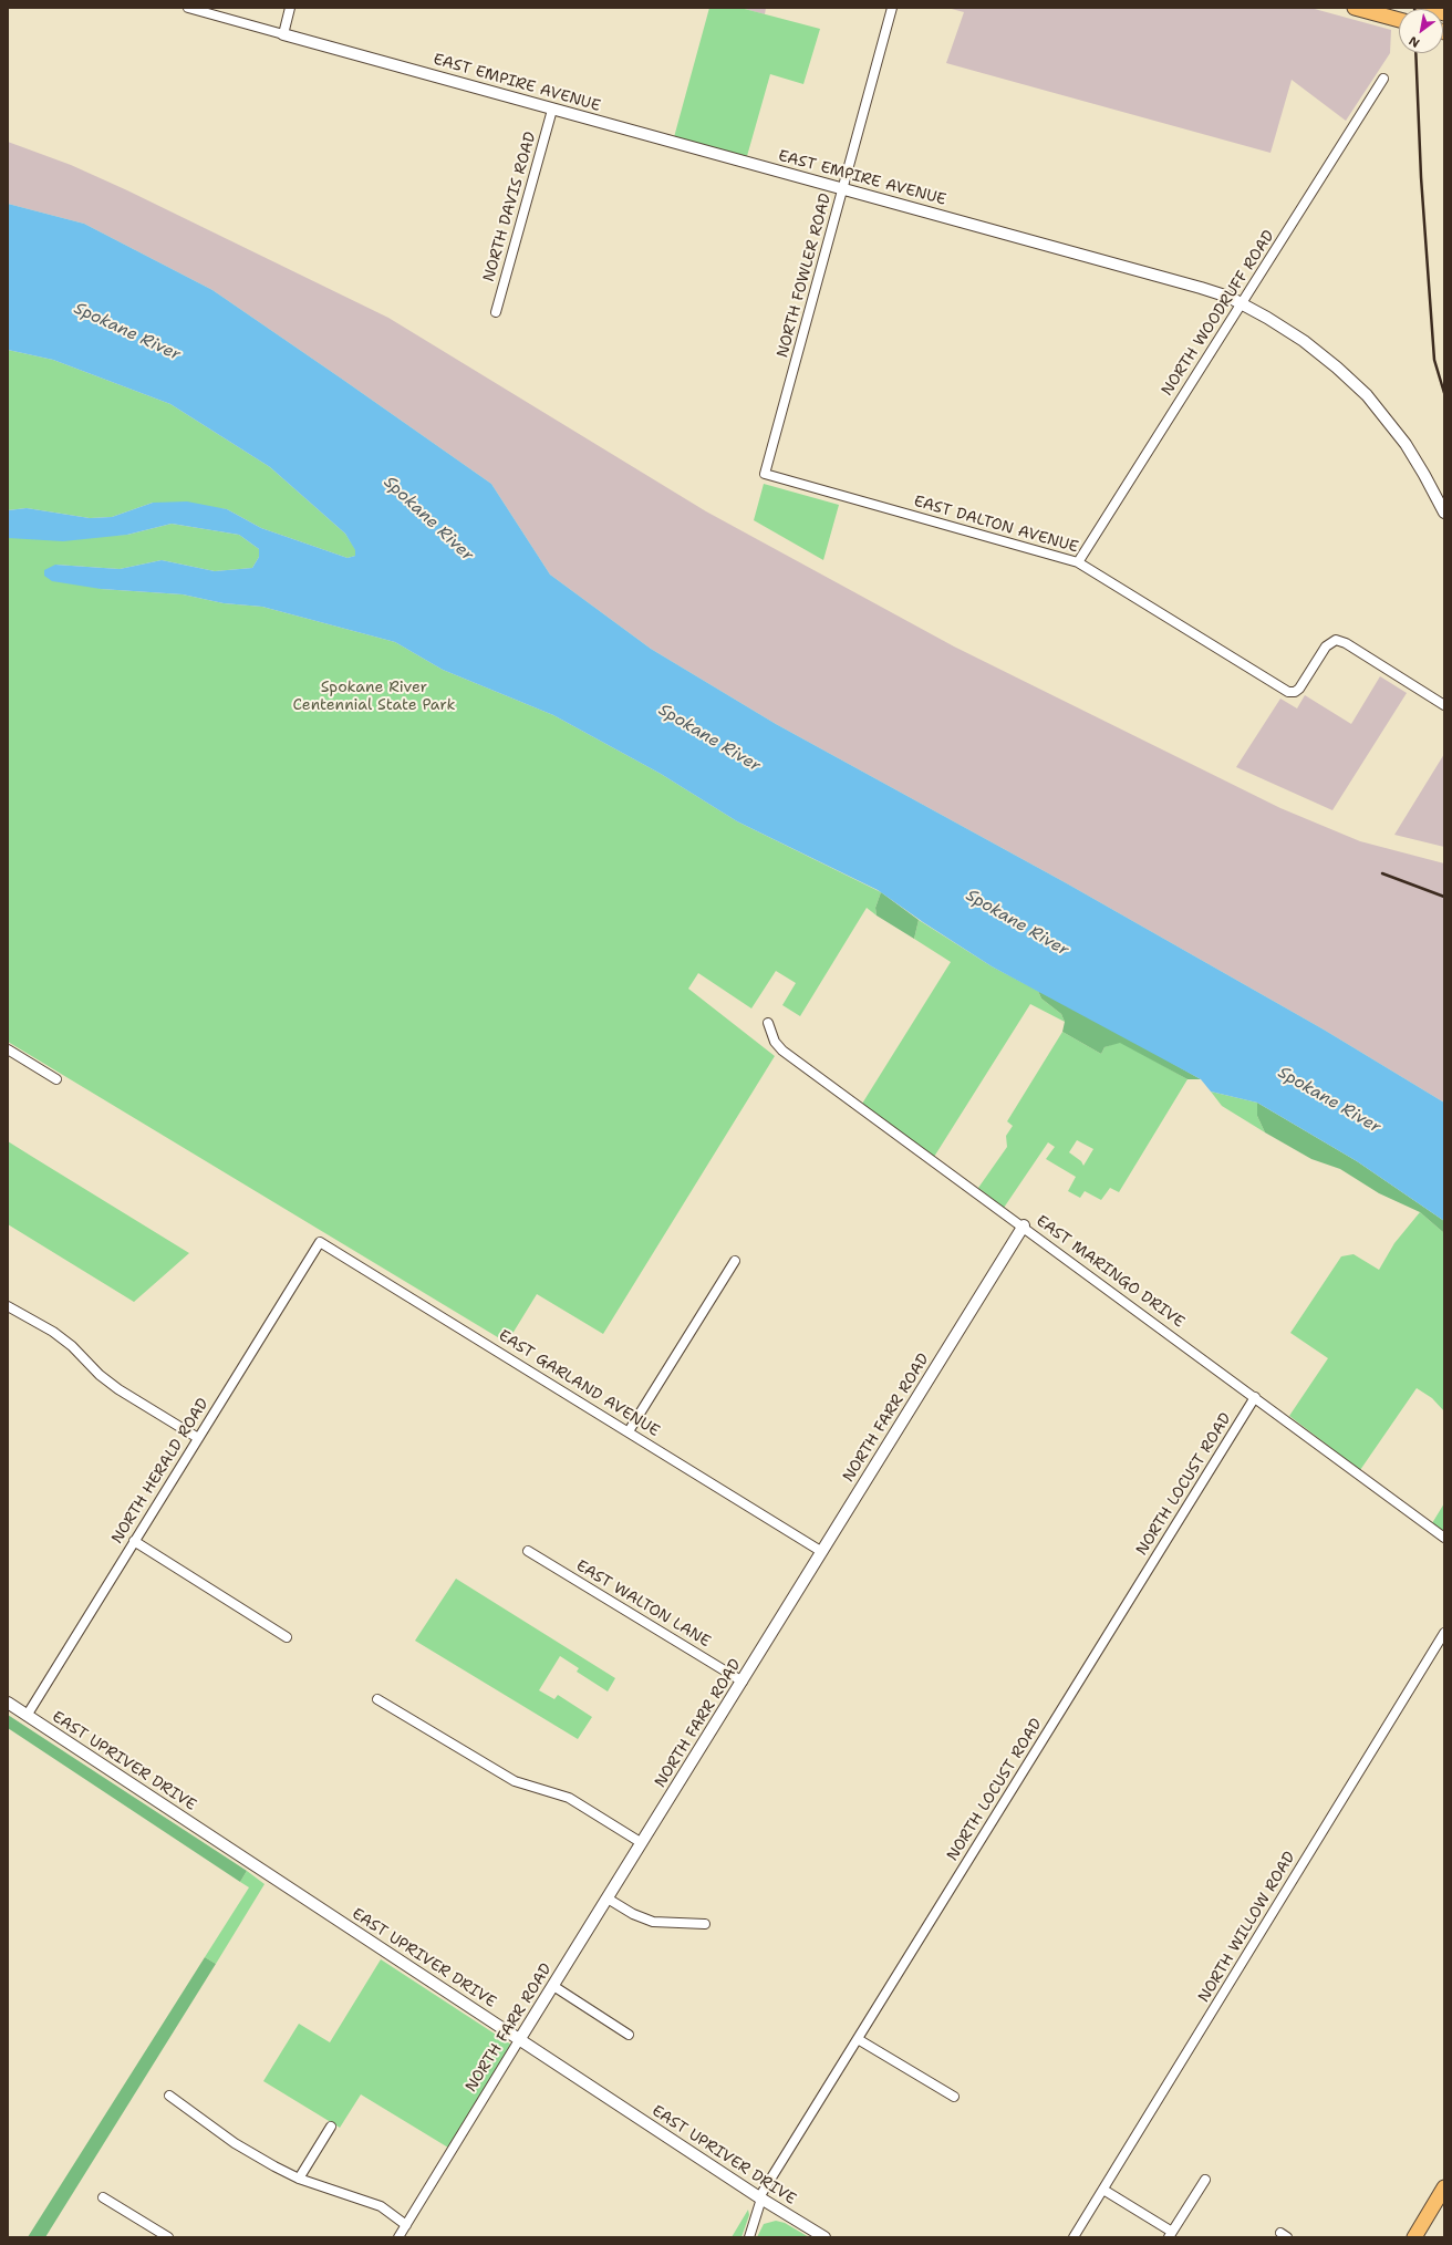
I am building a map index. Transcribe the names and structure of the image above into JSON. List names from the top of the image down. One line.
{"streets":{"street":["EAST EMPIRE AVENUE","NORTH DAVIS ROAD","NORTH FOWLER ROAD","NORTH WOODRUFF ROAD","EAST DALTON AVENUE","EAST MARINGO DRIVE","EAST GARLAND AVENUE","NORTH FARR ROAD","NORTH HERALD ROAD","NORTH LOCUST ROAD","EAST WALTON LANE","EAST UPRIVER DRIVE","NORTH WILLOW ROAD"]},"crossings":[["EAST EMPIRE AVENUE","NORTH DAVIS ROAD"],["EAST EMPIRE AVENUE","NORTH FOWLER ROAD"],["EAST EMPIRE AVENUE","NORTH WOODRUFF ROAD"],["NORTH FOWLER ROAD","EAST DALTON AVENUE"],["NORTH WOODRUFF ROAD","EAST DALTON AVENUE"],["EAST MARINGO DRIVE","NORTH FARR ROAD"],["EAST MARINGO DRIVE","NORTH LOCUST ROAD"],["EAST GARLAND AVENUE","NORTH FARR ROAD"],["EAST GARLAND AVENUE","NORTH HERALD ROAD"],["NORTH FARR ROAD","EAST WALTON LANE"],["NORTH FARR ROAD","EAST UPRIVER DRIVE"],["NORTH HERALD ROAD","EAST UPRIVER DRIVE"],["NORTH LOCUST ROAD","EAST UPRIVER DRIVE"]],"water":["Spokane River"],"parks":["Spokane River Centennial State Park"],"north":"bottom left"}
